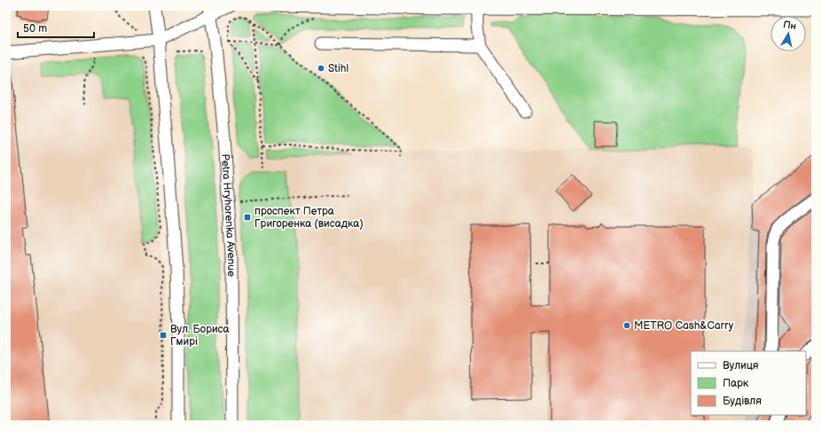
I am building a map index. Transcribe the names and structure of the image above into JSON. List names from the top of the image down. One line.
{"streets":{"street":["Petra Hryhorenka Avenue"]},"places":{"other":["Stihl","METRO Cash&Carry"],"transit":["проспект Петра Григоренка (висадка)","Вул. Бориса Гмирі"]},"legend":["Вулиця","Парк","Будівля"],"scale_bar":"50 m","north":"top"}
